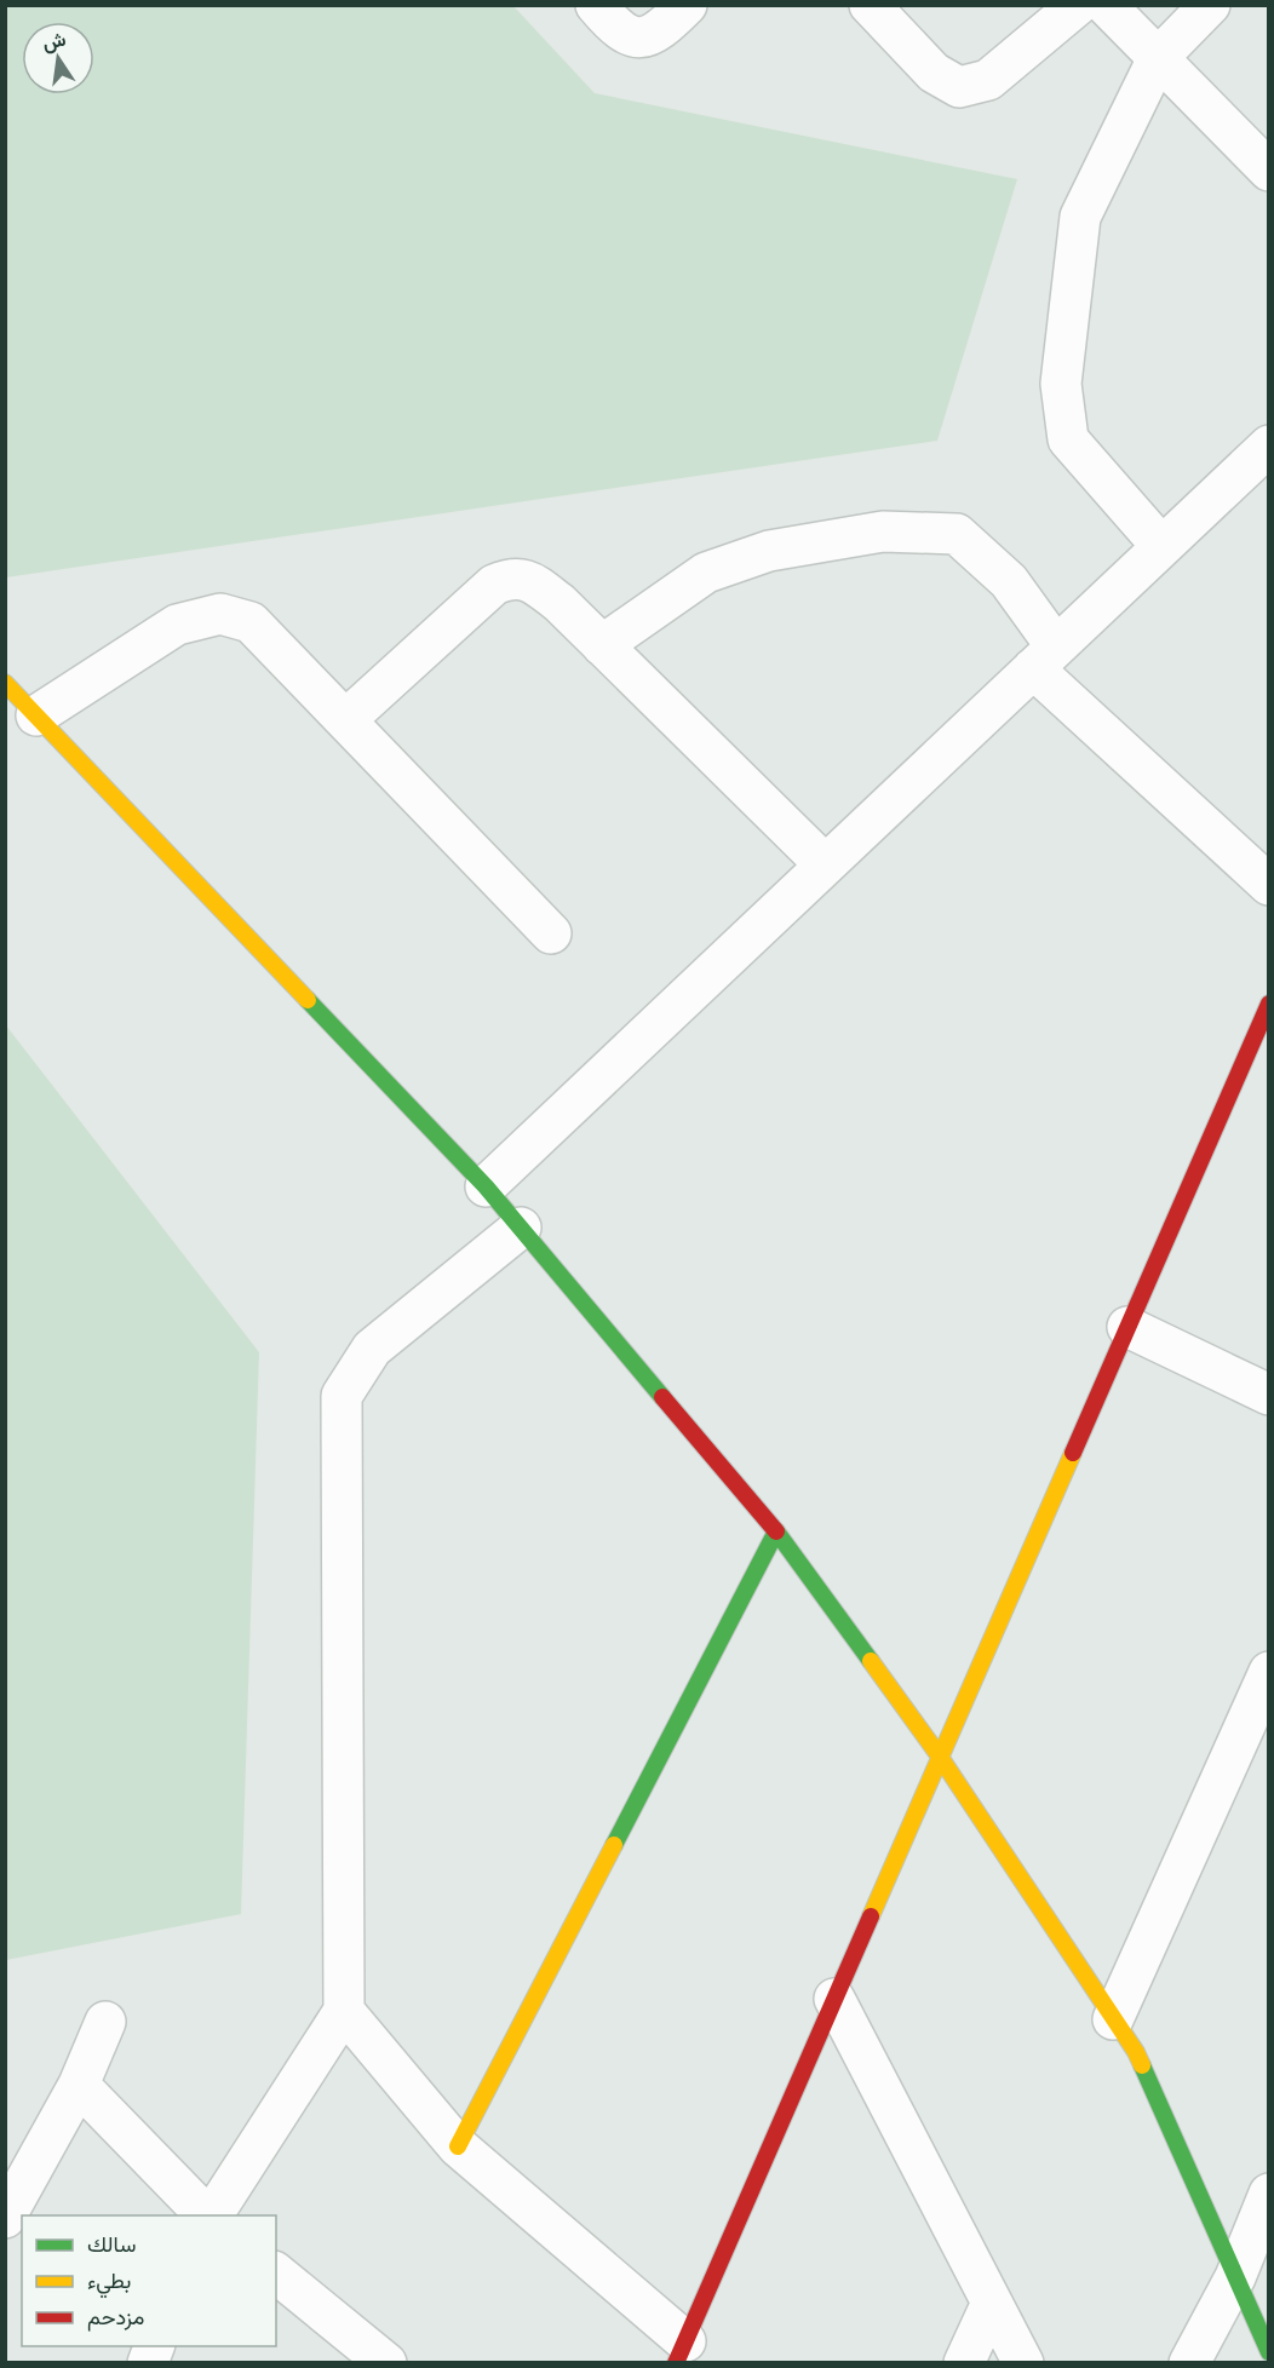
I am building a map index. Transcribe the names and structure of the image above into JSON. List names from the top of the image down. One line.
{"legend":["سالك","بطيء","مزدحم"],"north":"top"}
